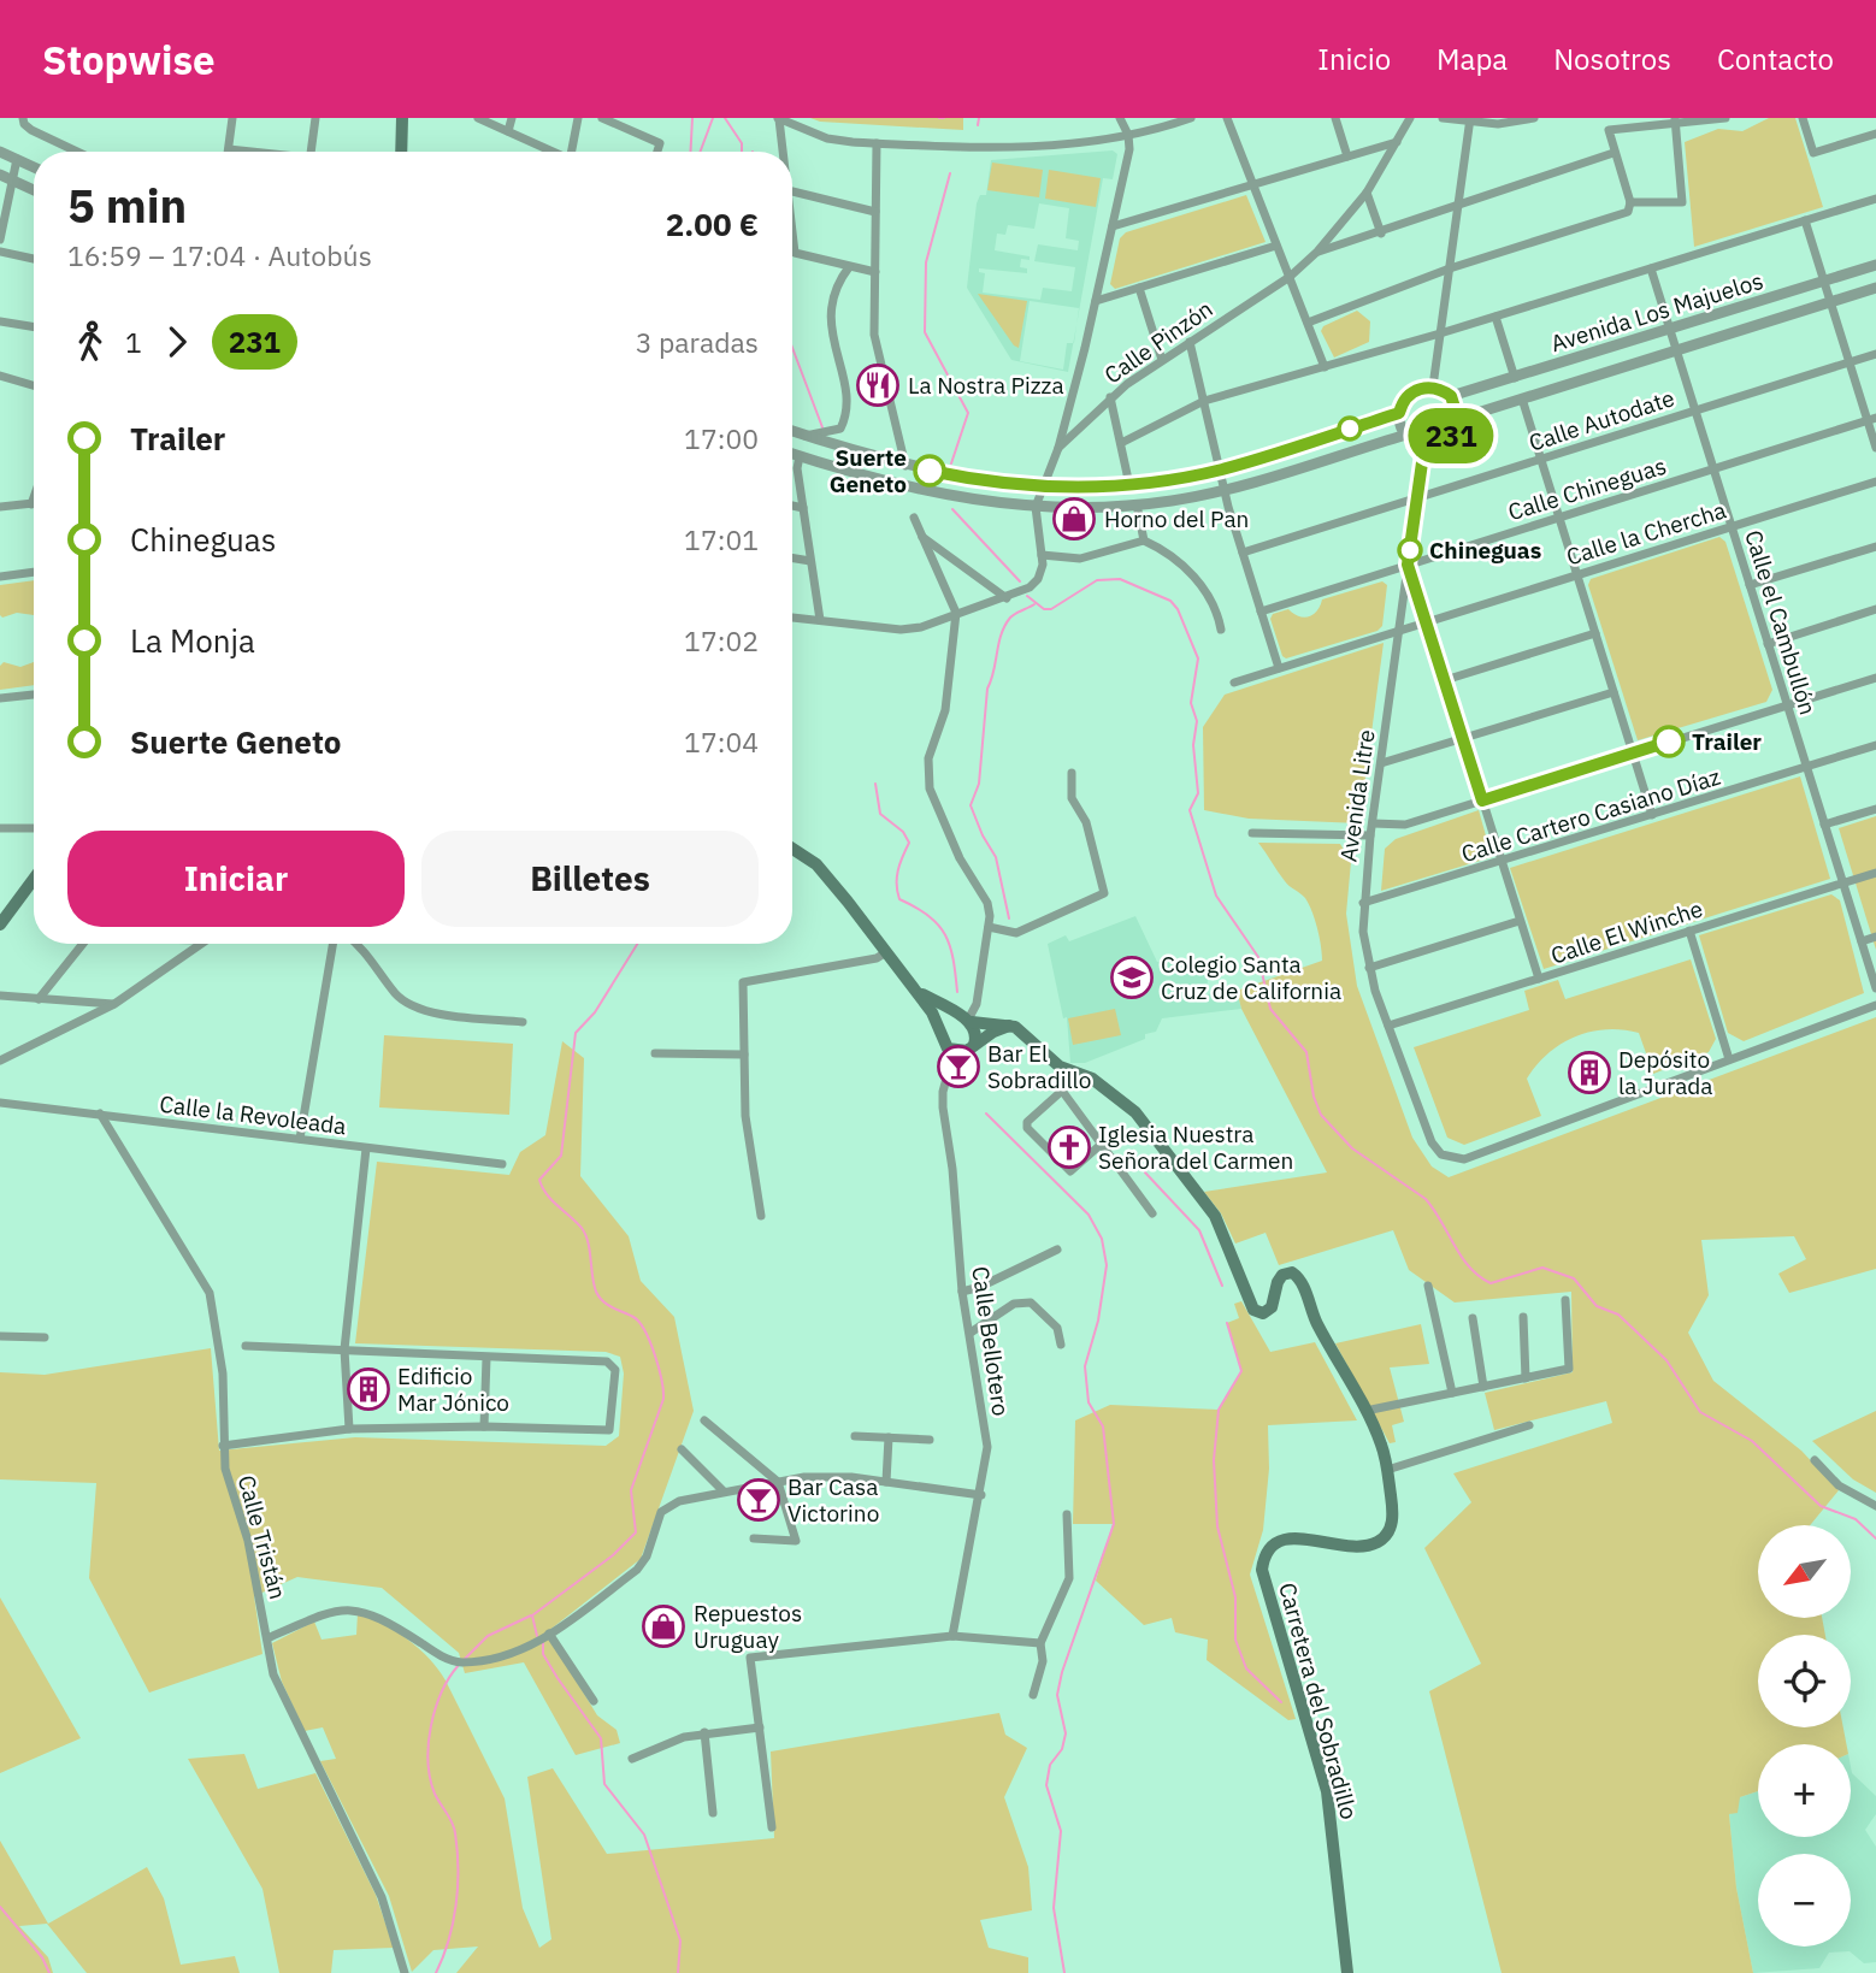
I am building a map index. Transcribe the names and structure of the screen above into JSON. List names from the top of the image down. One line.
{"streets":{"main road":["Carretera del Sobradillo"],"street":["Avenida Los Majuelos","Calle Pinzón","Calle Autodate","Calle Chineguas","Calle la Chercha","Calle el Cambullón","Avenida Litre","Calle Cartero Casiano Díaz","Calle El Winche","Calle la Revoleada","Calle Bellotero","Calle Tristán"]},"crossings":[["Avenida Los Majuelos","Calle el Cambullón"],["Avenida Los Majuelos","Avenida Litre"],["Calle Autodate","Calle el Cambullón"],["Calle Autodate","Avenida Litre"],["Calle Chineguas","Calle el Cambullón"],["Calle Chineguas","Avenida Litre"],["Calle la Chercha","Calle el Cambullón"],["Calle la Chercha","Avenida Litre"],["Calle el Cambullón","Calle Cartero Casiano Díaz"],["Calle el Cambullón","Calle El Winche"],["Avenida Litre","Calle Cartero Casiano Díaz"],["Avenida Litre","Calle El Winche"],["Calle la Revoleada","Calle Tristán"]],"places":{"restaurant":["La Nostra Pizza"],"other":["Suerte Geneto","Chineguas","Trailer"],"shop":["Horno del Pan","Repuestos Uruguay"],"school or university":["Colegio Santa Cruz de California"],"bar":["Bar El Sobradillo","Bar Casa Victorino"],"building":["Depósito la Jurada","Edificio Mar Jónico"],"church":["Iglesia Nuestra Señora del Carmen"]},"lines":["bus line 231"],"north":"bottom left","page":{"header":"Stopwise","nav":["Inicio","Mapa","Nosotros","Contacto"],"on_map":"231","heading":["5 min","16:59 – 17:04 · Autobús","2.00 €"],"legs":["1","231","3 paradas"],"list":[{"name":"Trailer","value":"17:00"},{"name":"Chineguas","value":"17:01"},{"name":"La Monja","value":"17:02"},{"name":"Suerte Geneto","value":"17:04"}],"buttons":["Iniciar","Billetes"],"map_buttons":["+","−"]}}
